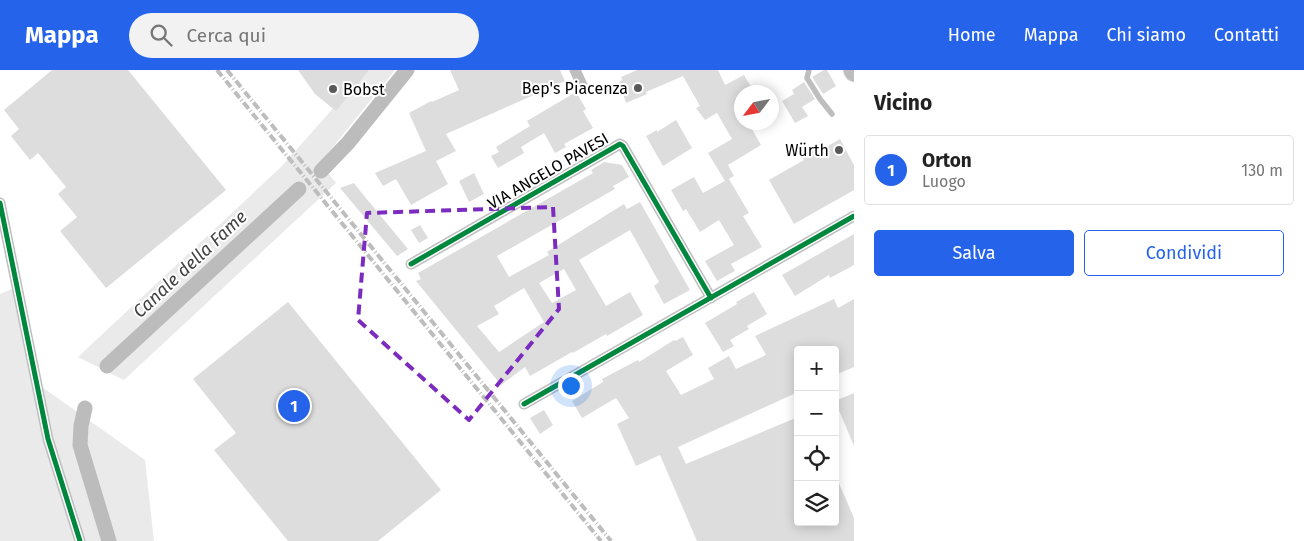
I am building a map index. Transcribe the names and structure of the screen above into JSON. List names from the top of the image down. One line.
{"streets":{"street":["VIA ANGELO PAVESI"]},"water":["Canale della Fame"],"places":["Bep's Piacenza","Bobst","Würth"],"north":"bottom left","page":{"header":"Mappa","search":"Cerca qui","nav":["Home","Mappa","Chi siamo","Contatti"],"heading":"Vicino","list":[{"mark":"1","name":"Orton","note":"Luogo","value":"130 m"}],"buttons":["Salva","Condividi"],"map_buttons":["+","−"],"pins":"1"}}
